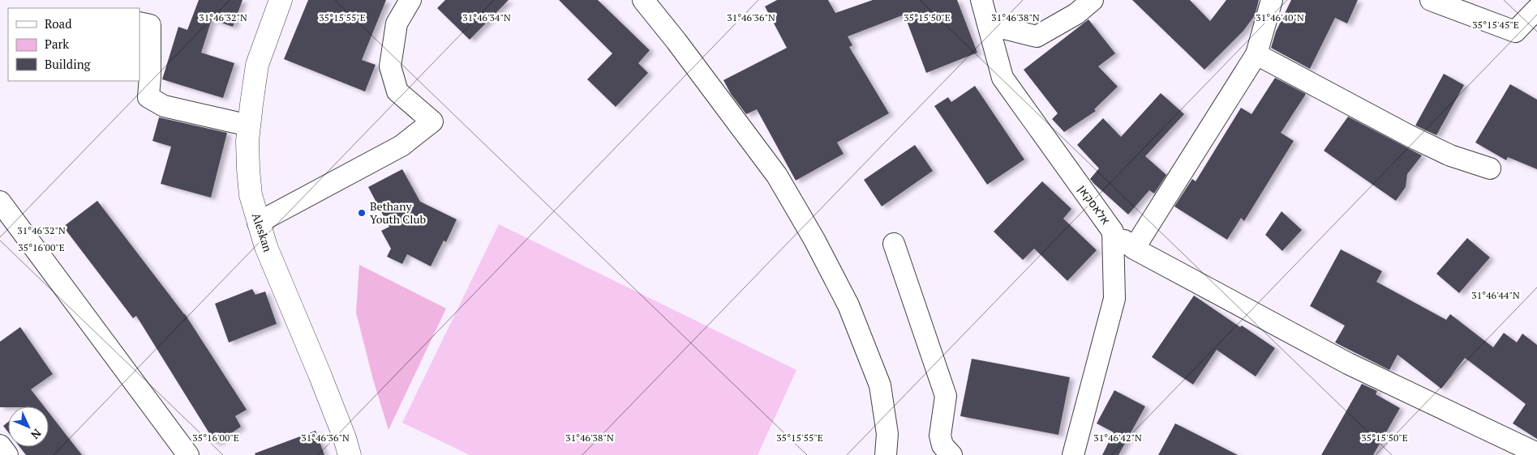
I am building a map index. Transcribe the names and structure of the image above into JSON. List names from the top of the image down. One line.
{"streets":{"street":["אלאסקאן","Aleskan"]},"places":["Bethany Youth Club"],"legend":["Road","Park","Building"],"north":"bottom right","coordinates":["35°15'55\"E","35°15'50\"E","31°46'32\"N","31°46'34\"N","31°46'36\"N","31°46'38\"N","31°46'40\"N","35°15'45\"E","35°16'00\"E","31°46'44\"N","31°46'42\"N"]}
